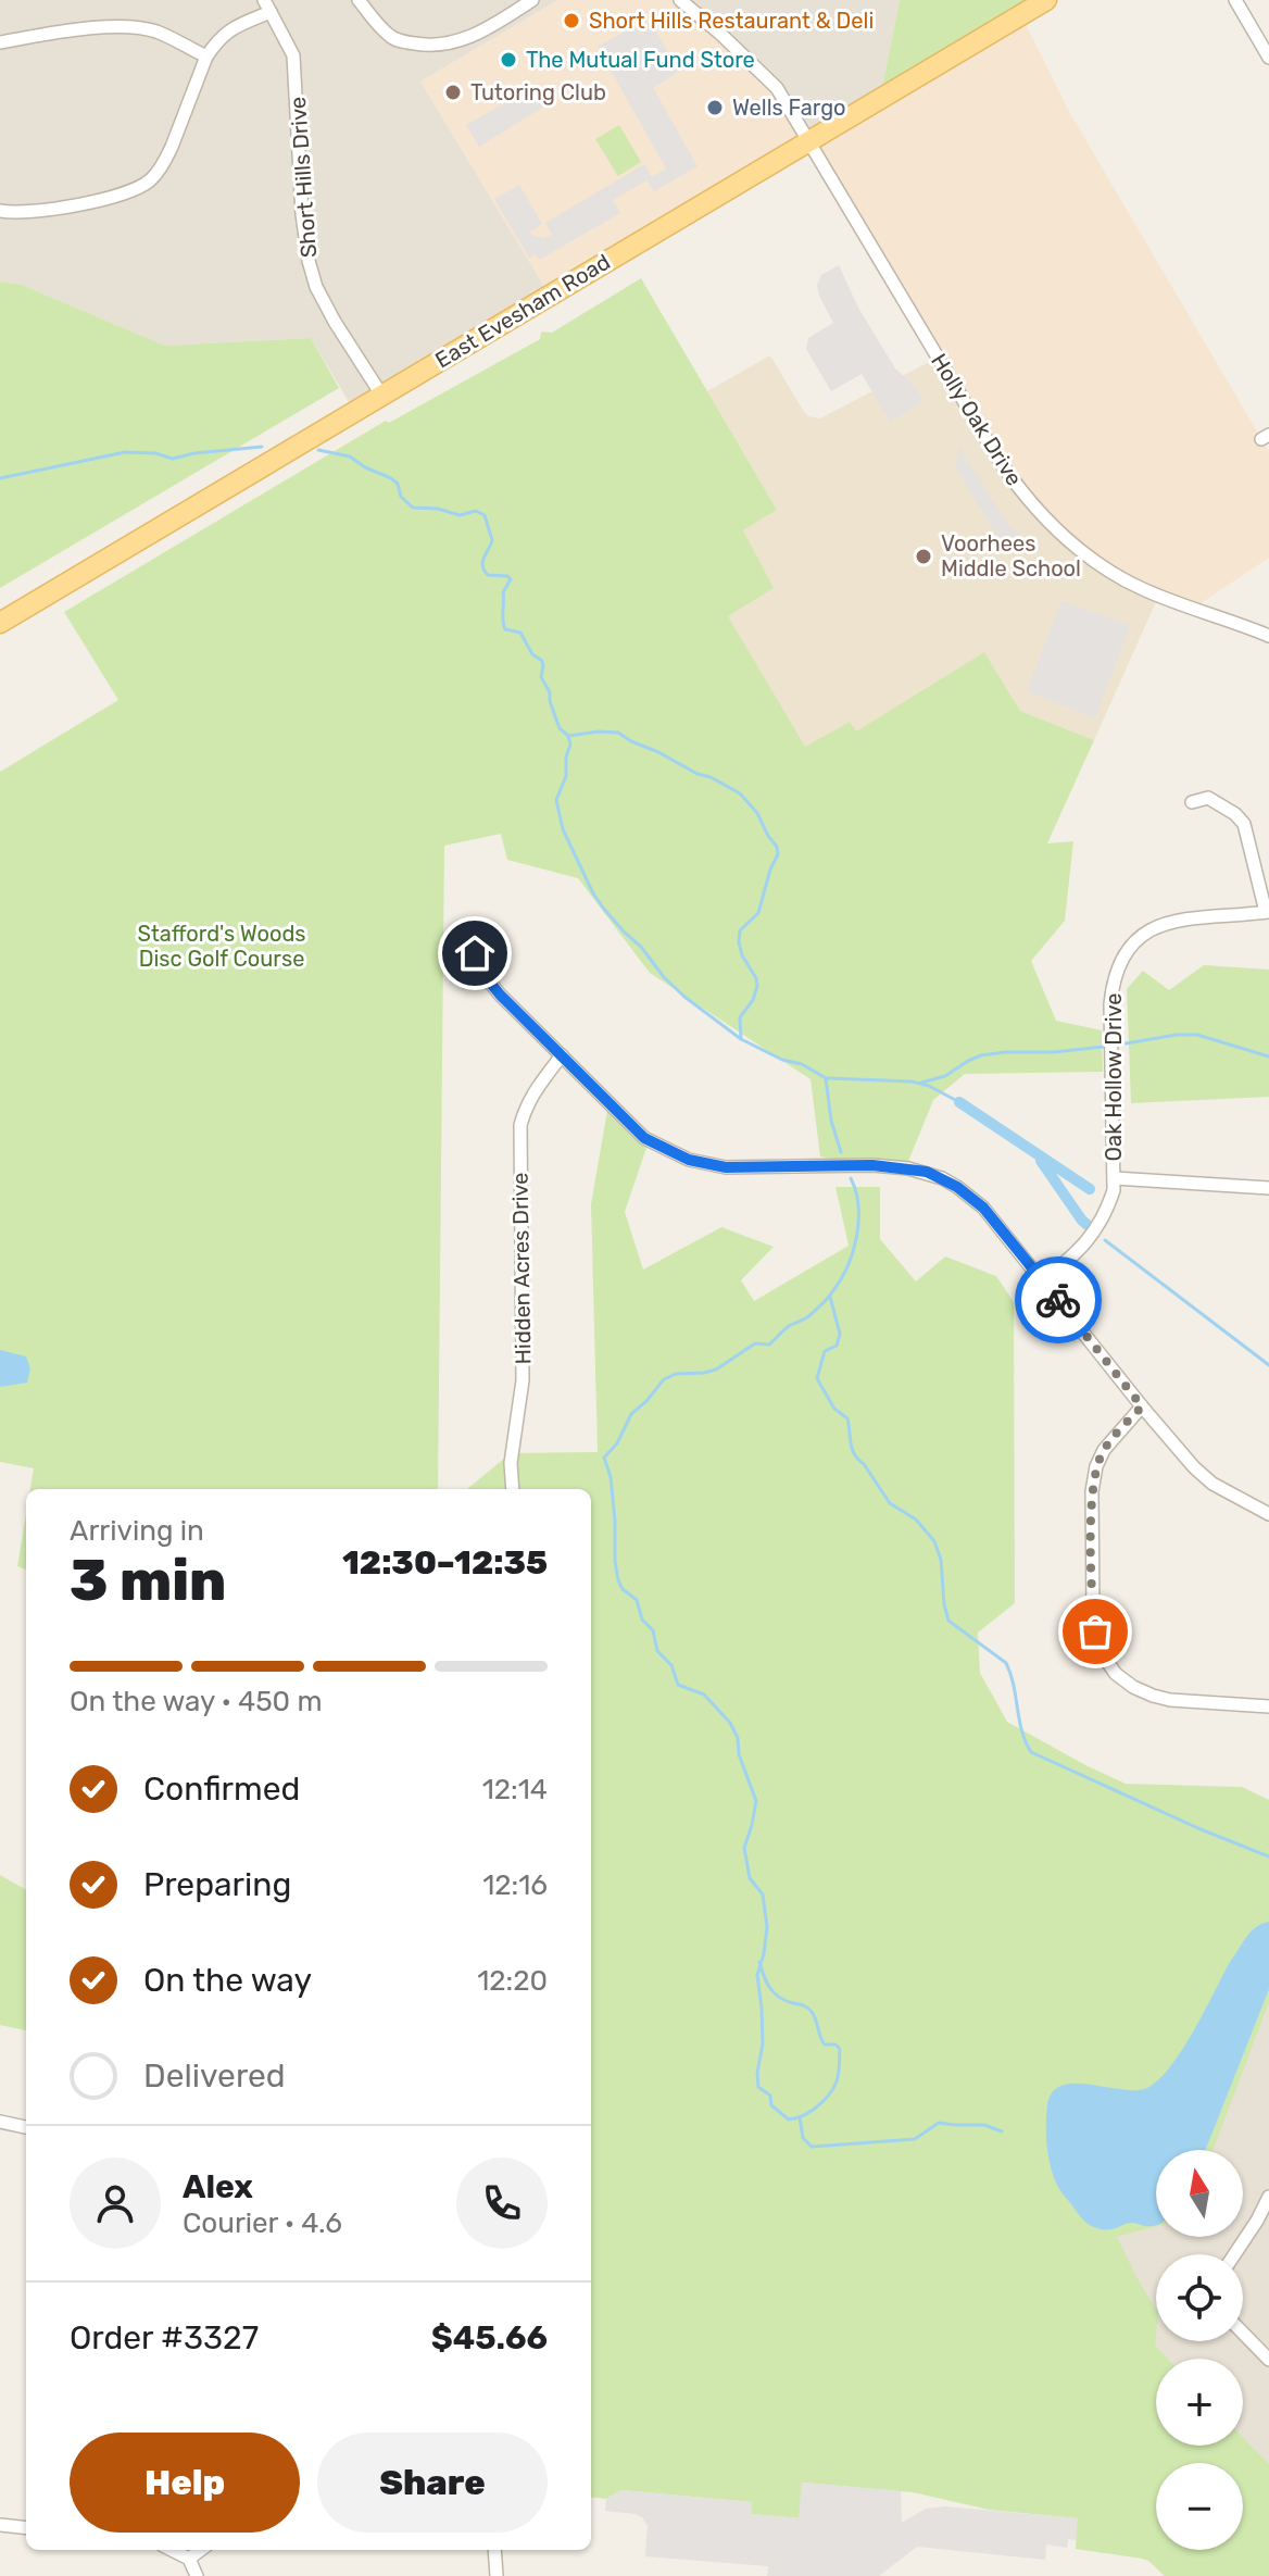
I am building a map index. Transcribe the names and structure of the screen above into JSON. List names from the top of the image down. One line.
{"streets":{"main road":["East Evesham Road"],"street":["Short Hills Drive","Holly Oak Drive","Oak Hollow Drive","Hidden Acres Drive"]},"crossings":[["Short Hills Drive","East Evesham Road"],["East Evesham Road","Holly Oak Drive"]],"parks":["Stafford's Woods Disc Golf Course"],"places":["Short Hills Restaurant & Deli","The Mutual Fund Store","Tutoring Club","Wells Fargo","Voorhees Middle School"],"north":"top","page":{"heading":["3 min","Arriving in","12:30–12:35"],"panel":["Alex","Courier · 4.6","Order #3327","$45.66"],"bar":"On the way · 450 m","list":[["Confirmed","12:14"],["Preparing","12:16"],["On the way","12:20"],"Delivered"],"map_buttons":["+","−"],"buttons":["Help","Share"]}}
